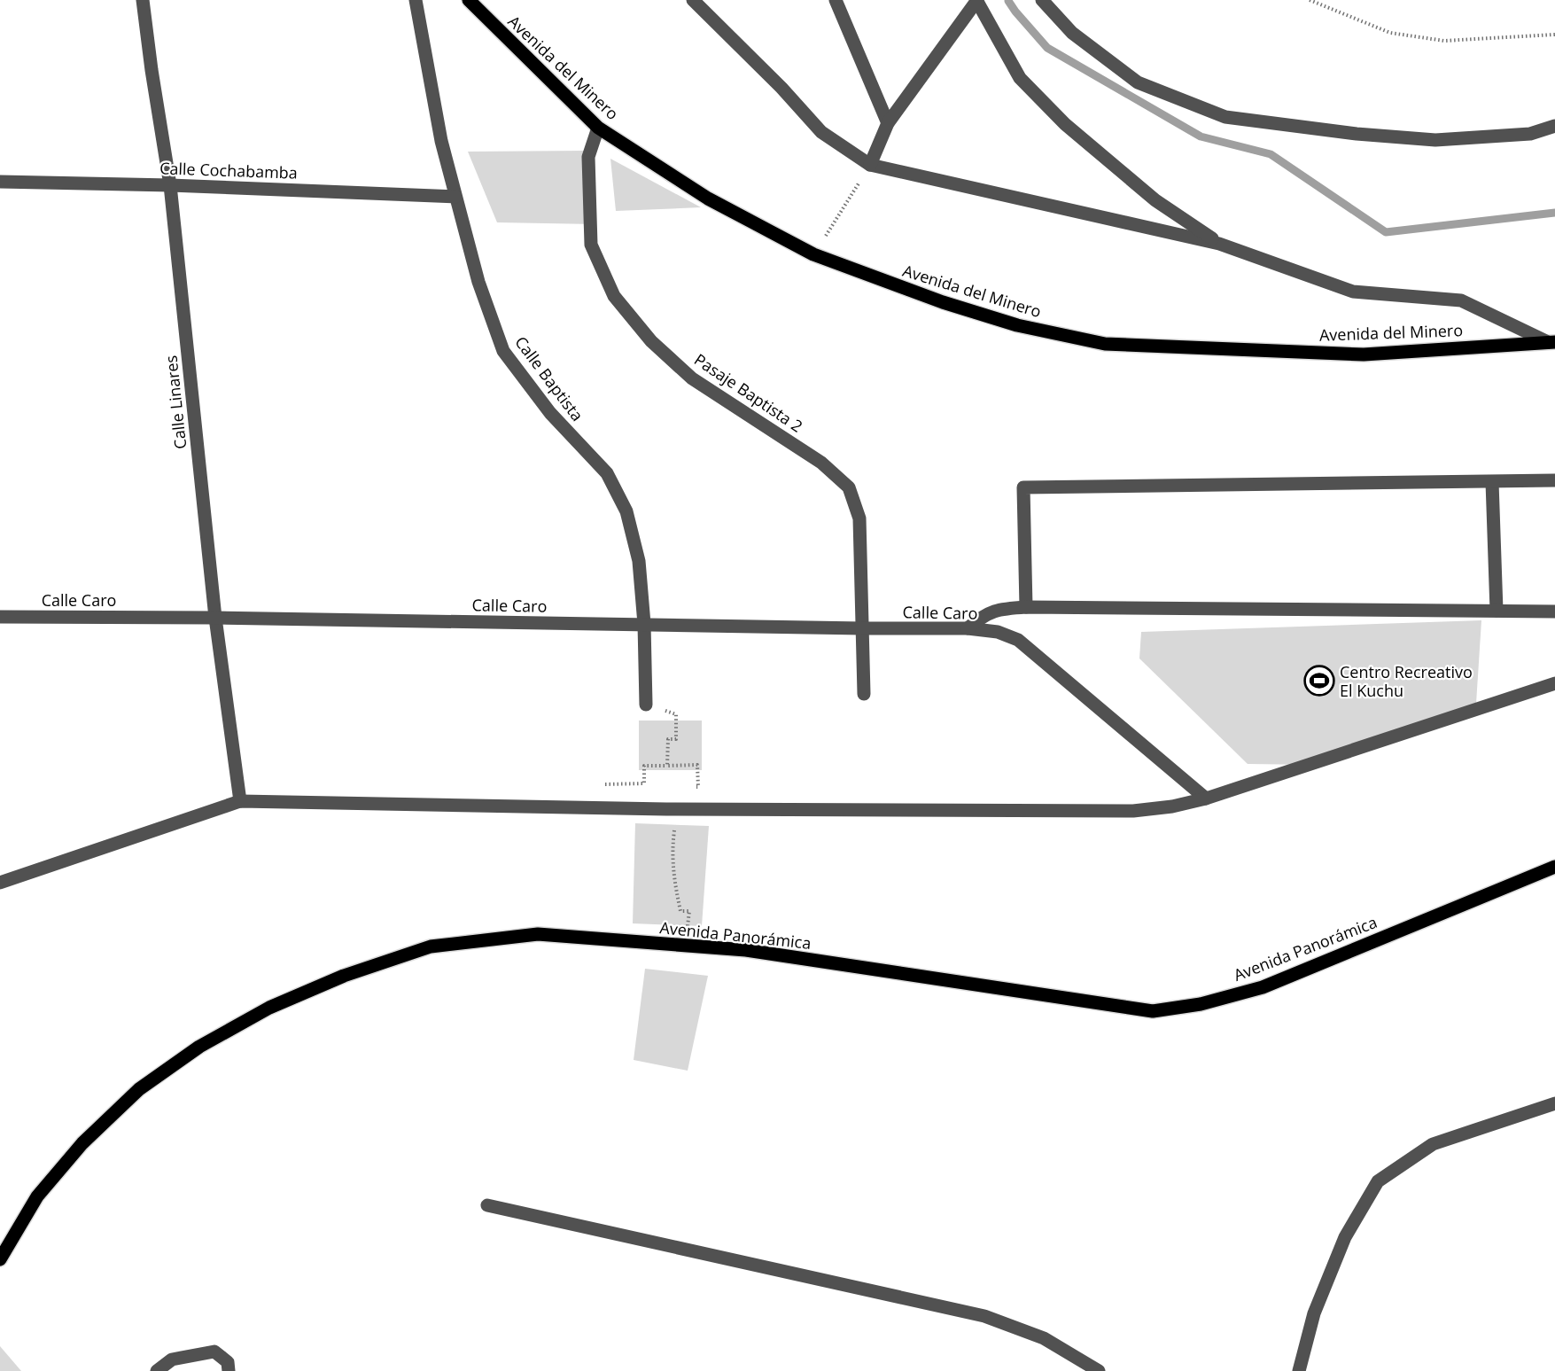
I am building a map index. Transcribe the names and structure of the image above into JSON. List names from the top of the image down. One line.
{"streets":{"main road":["Avenida del Minero","Avenida Panorámica"],"street":["Calle Cochabamba","Calle Baptista","Pasaje Baptista 2","Calle Linares","Calle Caro"]},"crossings":[["Avenida del Minero","Pasaje Baptista 2"],["Calle Cochabamba","Calle Baptista"],["Calle Cochabamba","Calle Linares"],["Calle Baptista","Calle Caro"],["Pasaje Baptista 2","Calle Caro"],["Calle Linares","Calle Caro"]],"places":{"sports":["Centro Recreativo El Kuchu"]}}
